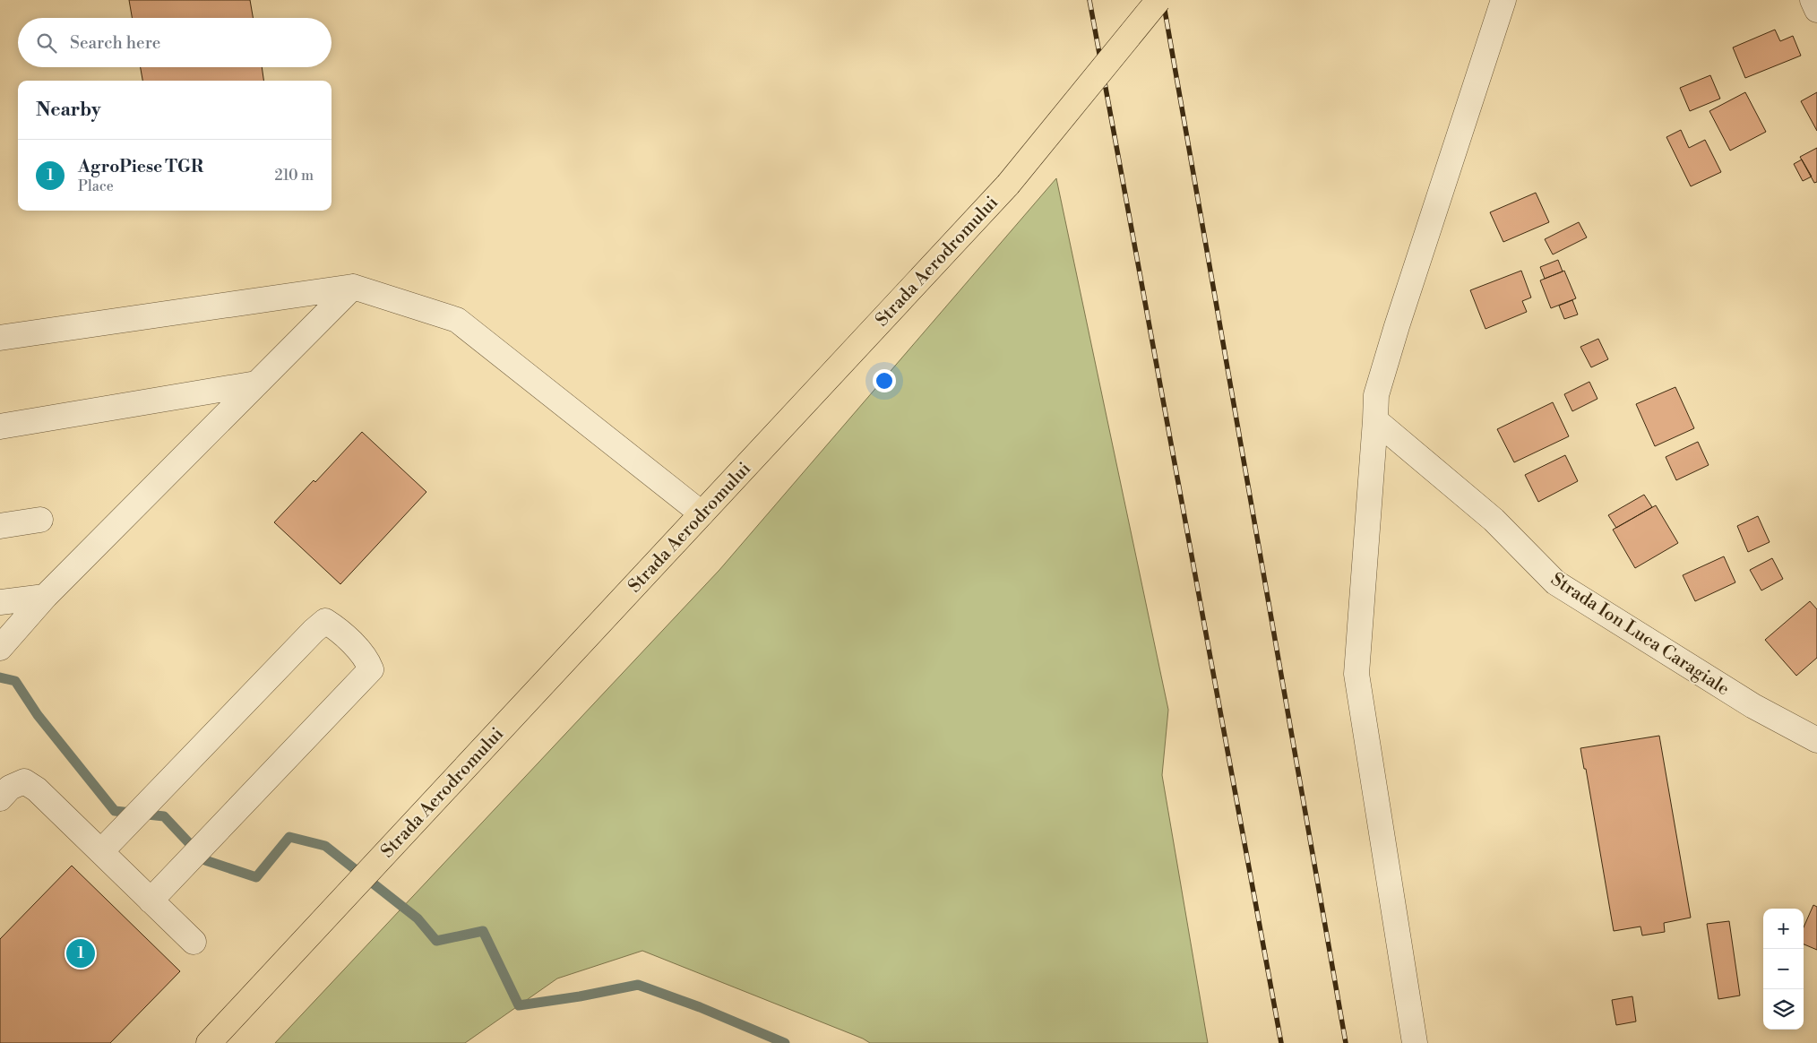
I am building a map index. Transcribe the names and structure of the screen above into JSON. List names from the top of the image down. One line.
{"streets":{"highway":["Strada Aerodromului"],"street":["Strada Ion Luca Caragiale"]},"page":{"search":"Search here","heading":"Nearby","list":[{"mark":"1","name":"AgroPiese TGR","note":"Place","value":"210 m"}],"map_buttons":["+","−"],"pins":"1"}}
